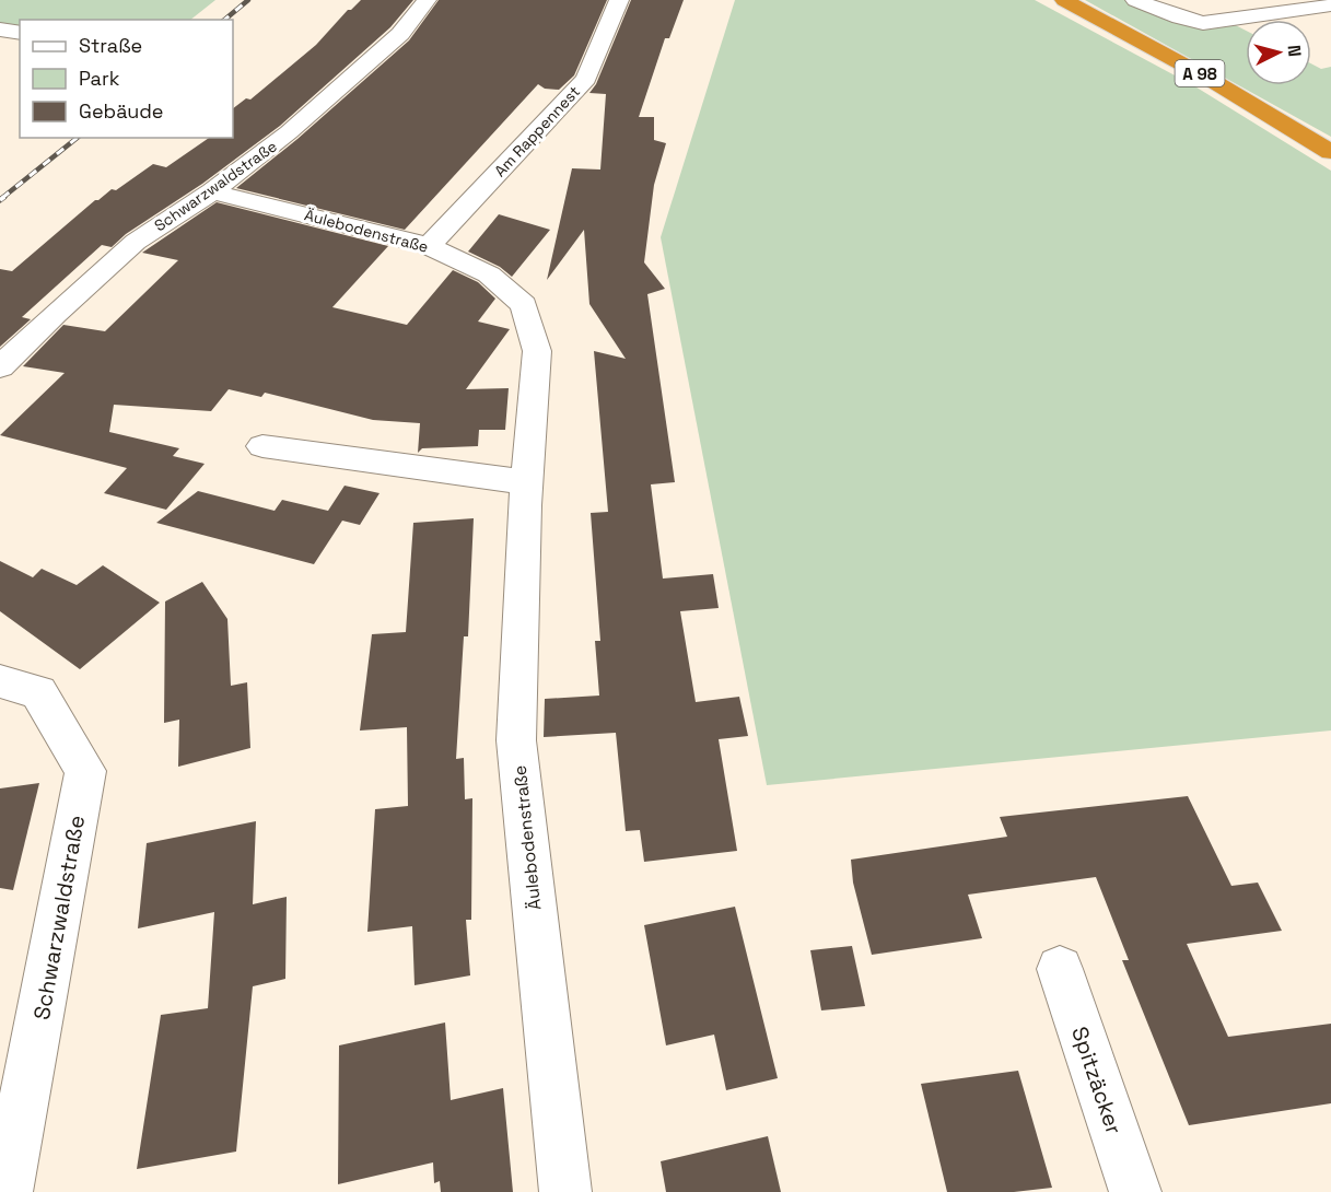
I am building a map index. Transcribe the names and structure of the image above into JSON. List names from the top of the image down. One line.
{"streets":{"highway":["A 98"],"street":["Am Rappennest","Schwarzwaldstraße","Äulebodenstraße","Spitzäcker"]},"crossings":[["Am Rappennest","Äulebodenstraße"],["Schwarzwaldstraße","Äulebodenstraße"]],"legend":["Straße","Park","Gebäude"],"north":"right"}
